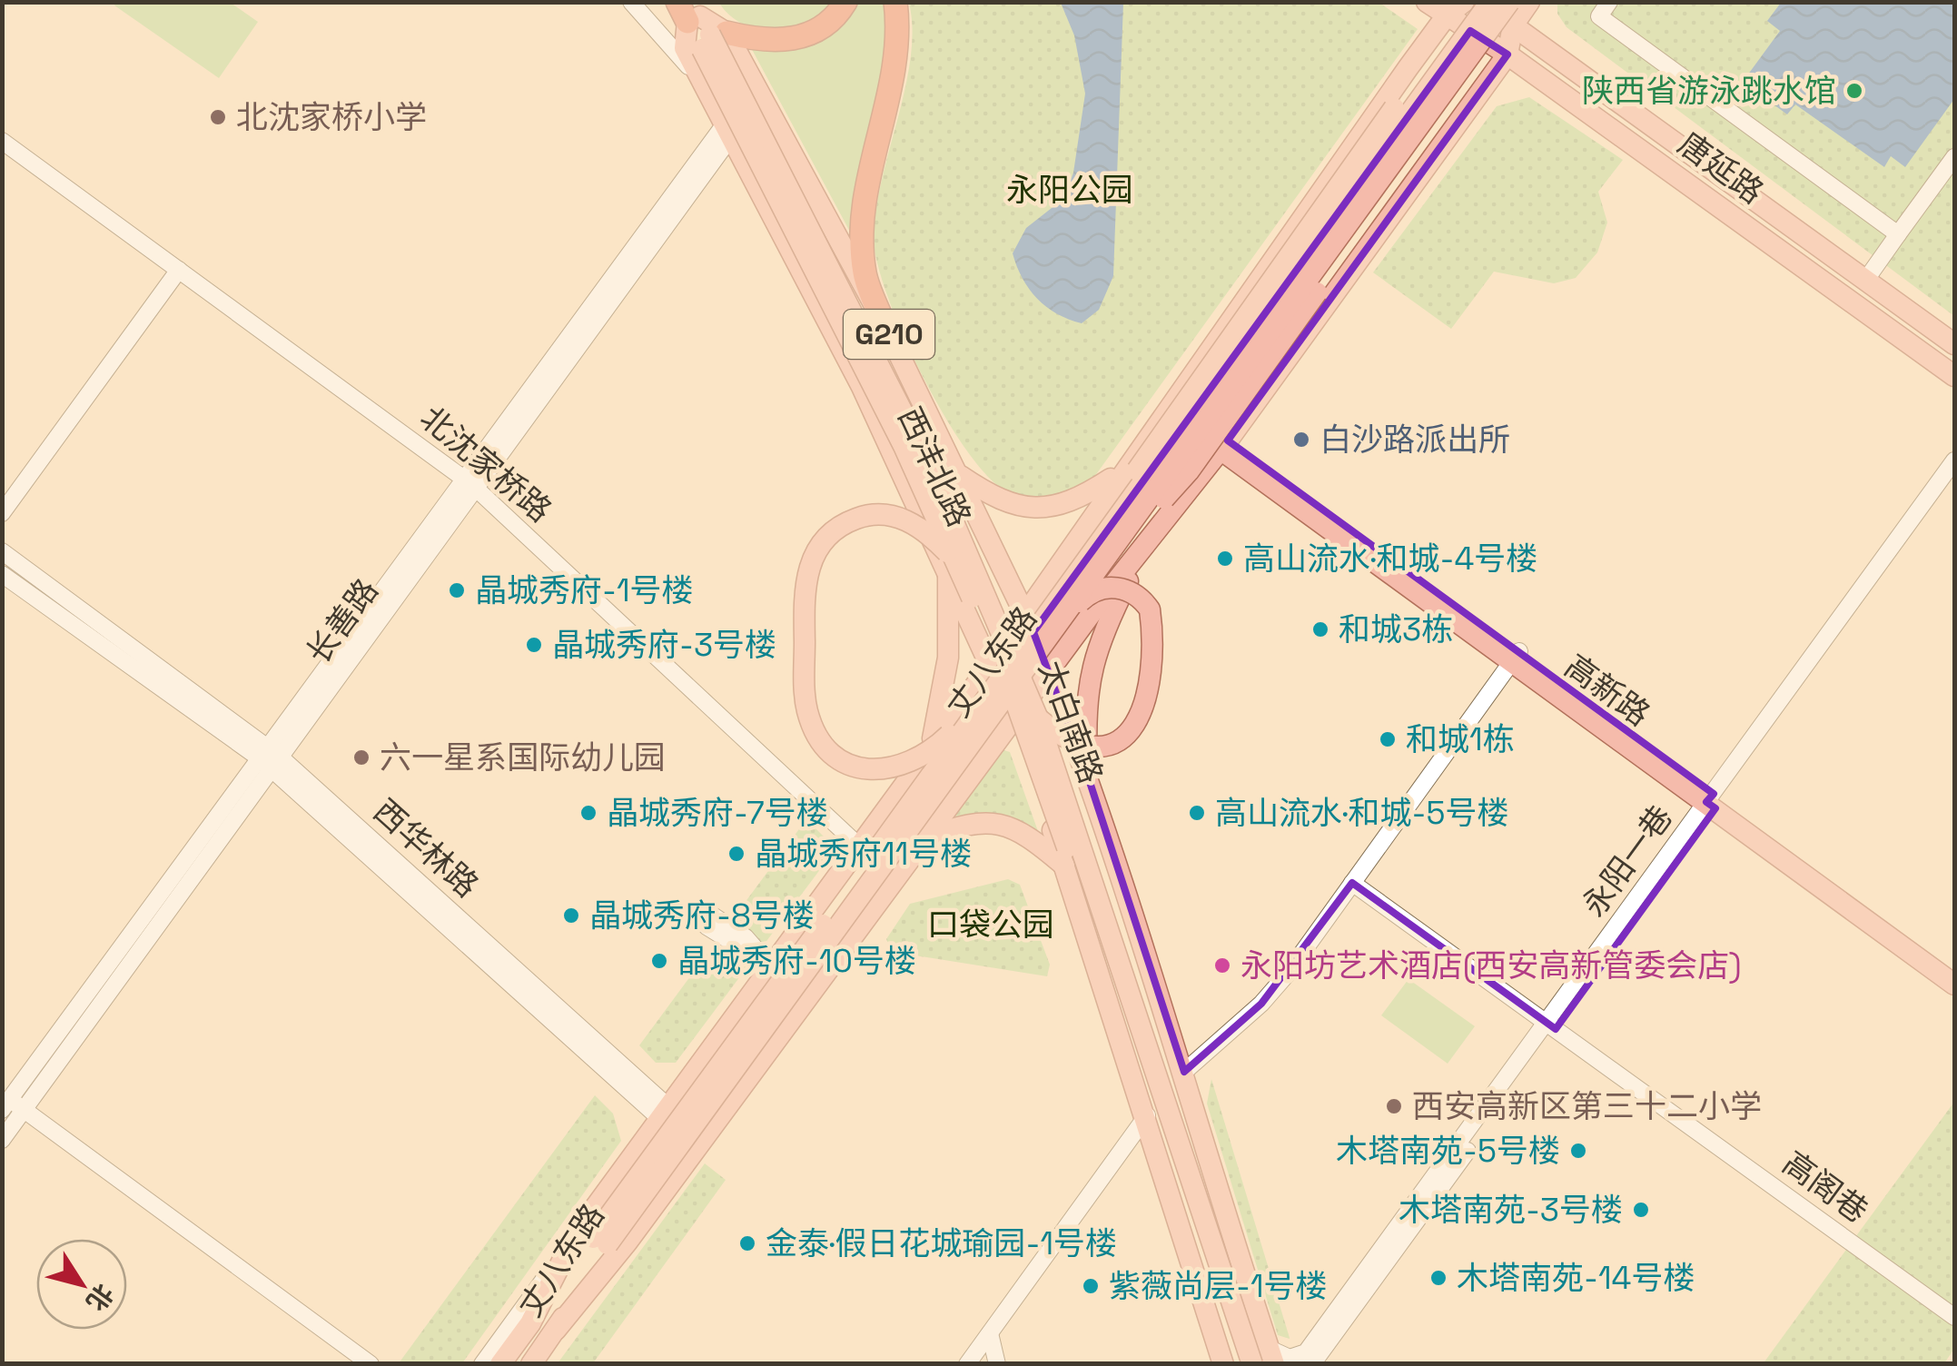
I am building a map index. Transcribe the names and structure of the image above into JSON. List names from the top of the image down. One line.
{"streets":{"main road":["唐延路","G210","西沣北路","丈八东路","高新路","太白南路"],"street":["北沈家桥路","长善路","西华林路","永阳一巷","高阁巷"]},"crossings":[["北沈家桥路","长善路"],["北沈家桥路","丈八东路"],["西沣北路","长善路"],["西沣北路","丈八东路"],["西沣北路","太白南路"],["长善路","西华林路"],["丈八东路","西华林路"],["高新路","永阳一巷"],["太白南路","永阳一巷"],["永阳一巷","高阁巷"]],"parks":["永阳公园","口袋公园"],"places":["陕西省游泳跳水馆","北沈家桥小学","白沙路派出所","高山流水·和城-4号楼","晶城秀府-1号楼","和城3栋","晶城秀府-3号楼","和城1栋","六一星系国际幼儿园","晶城秀府-7号楼","高山流水·和城-5号楼","晶城秀府11号楼","晶城秀府-8号楼","晶城秀府-10号楼","永阳坊艺术酒店(西安高新管委会店)","西安高新区第三十二小学","木塔南苑-5号楼","木塔南苑-3号楼","金泰·假日花城瑜园-1号楼","木塔南苑-14号楼","紫薇尚层-1号楼"],"north":"bottom right"}
